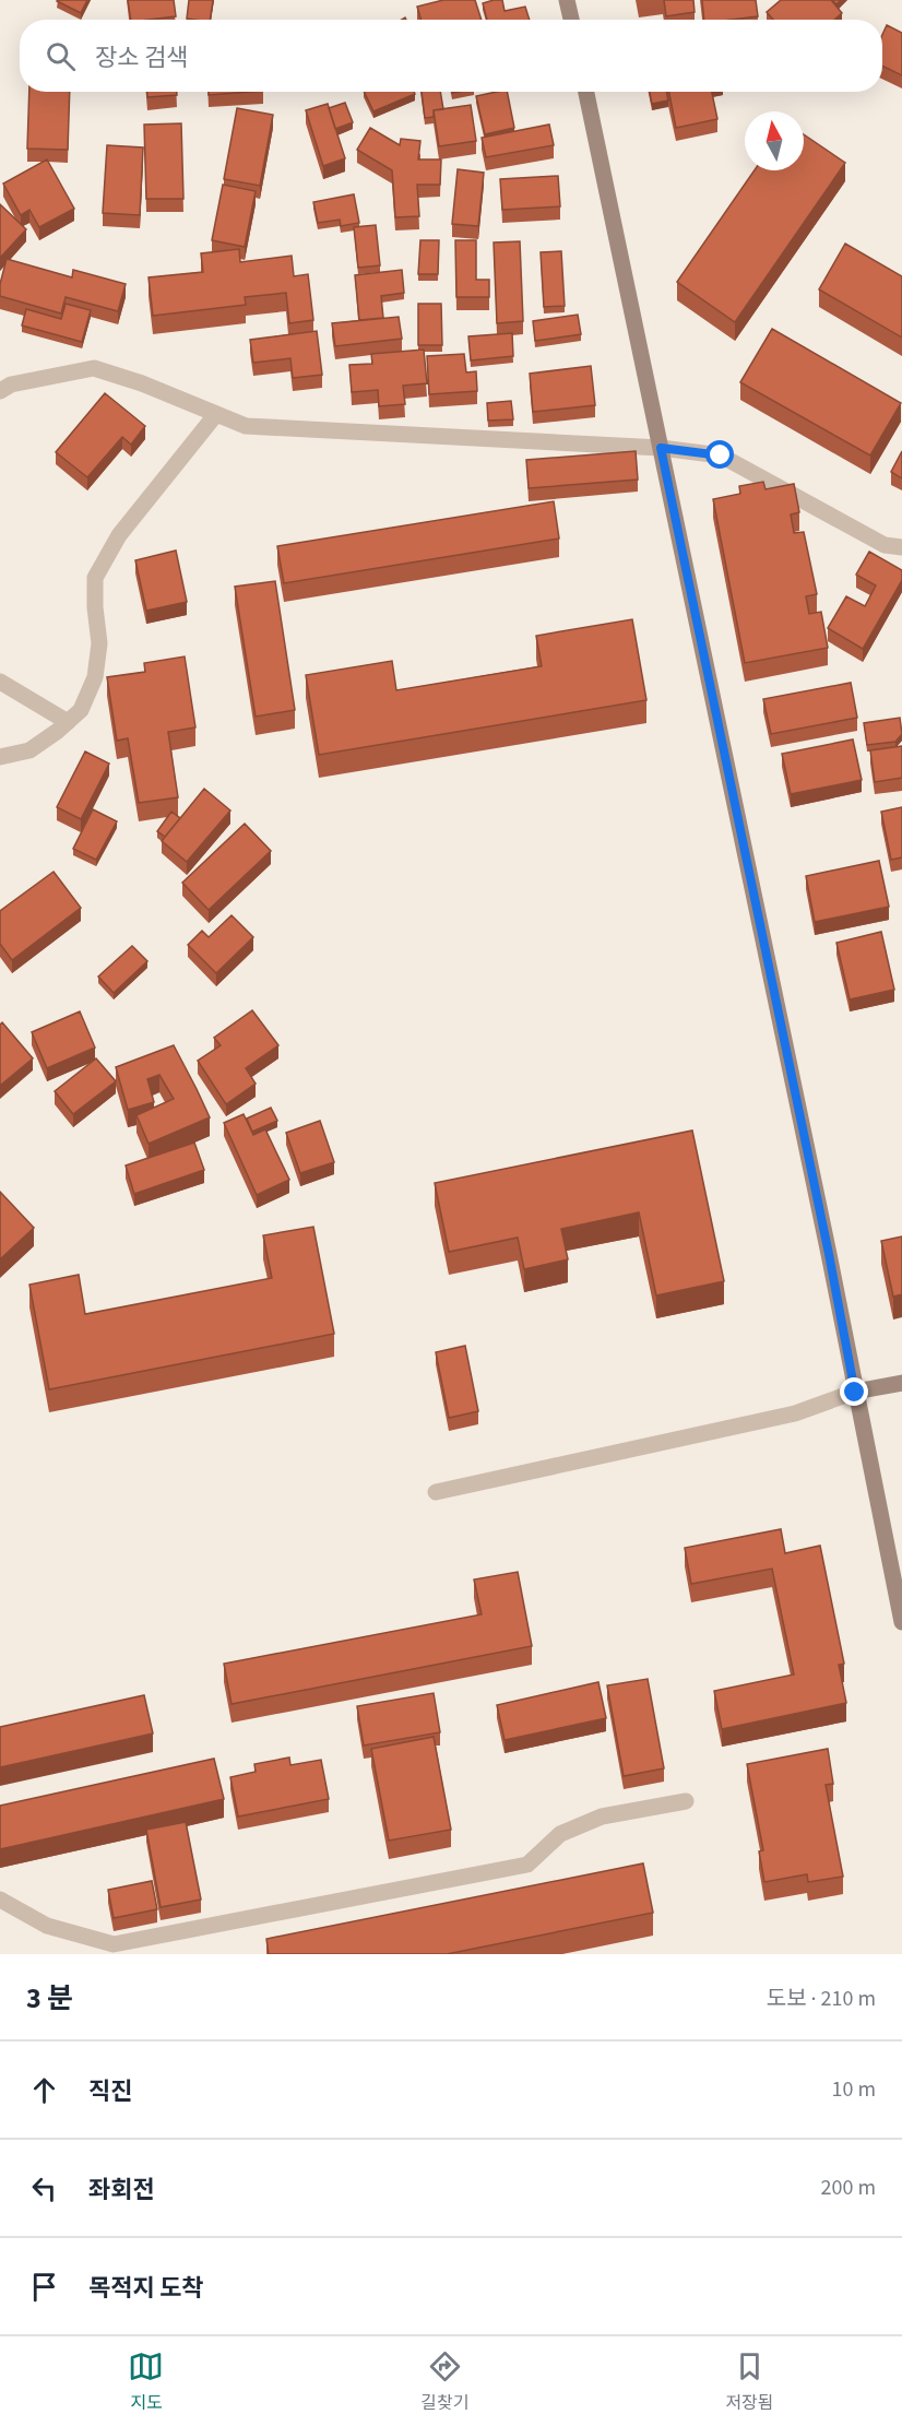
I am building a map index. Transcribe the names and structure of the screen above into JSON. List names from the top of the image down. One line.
{"north":"top","page":{"search":"장소 검색","heading":["3 분","도보 · 210 m"],"list":[["직진","10 m"],["좌회전","200 m"],"목적지 도착"],"nav":["지도","길찾기","저장됨"]}}
